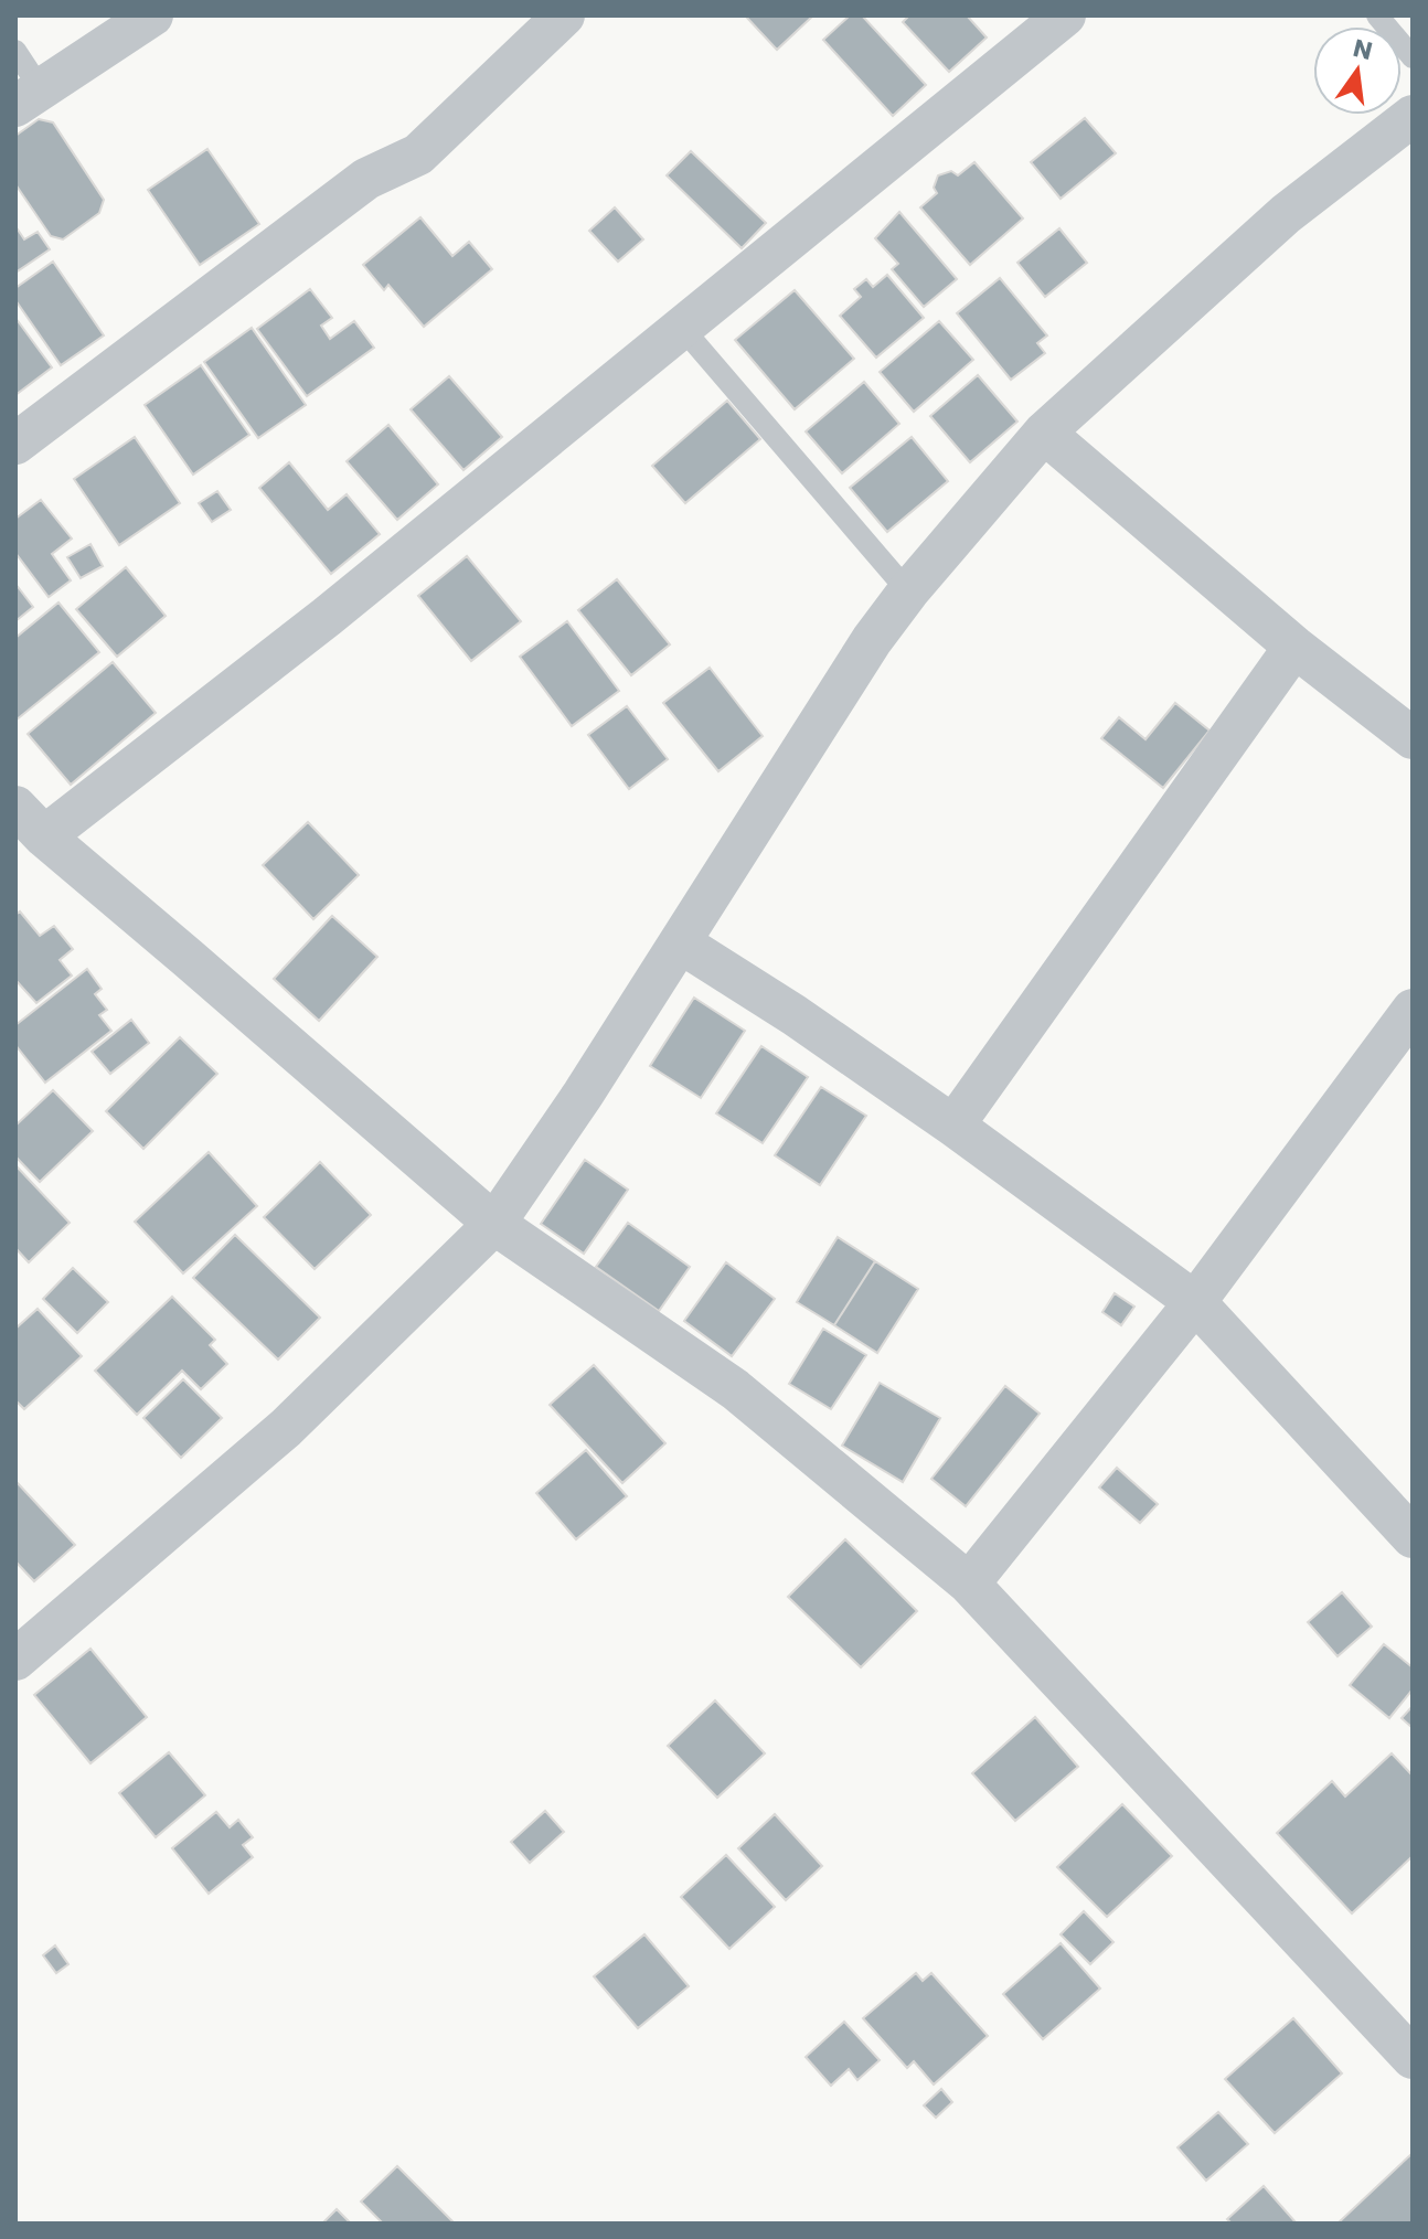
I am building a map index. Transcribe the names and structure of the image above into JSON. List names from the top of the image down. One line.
{"north":"top"}
